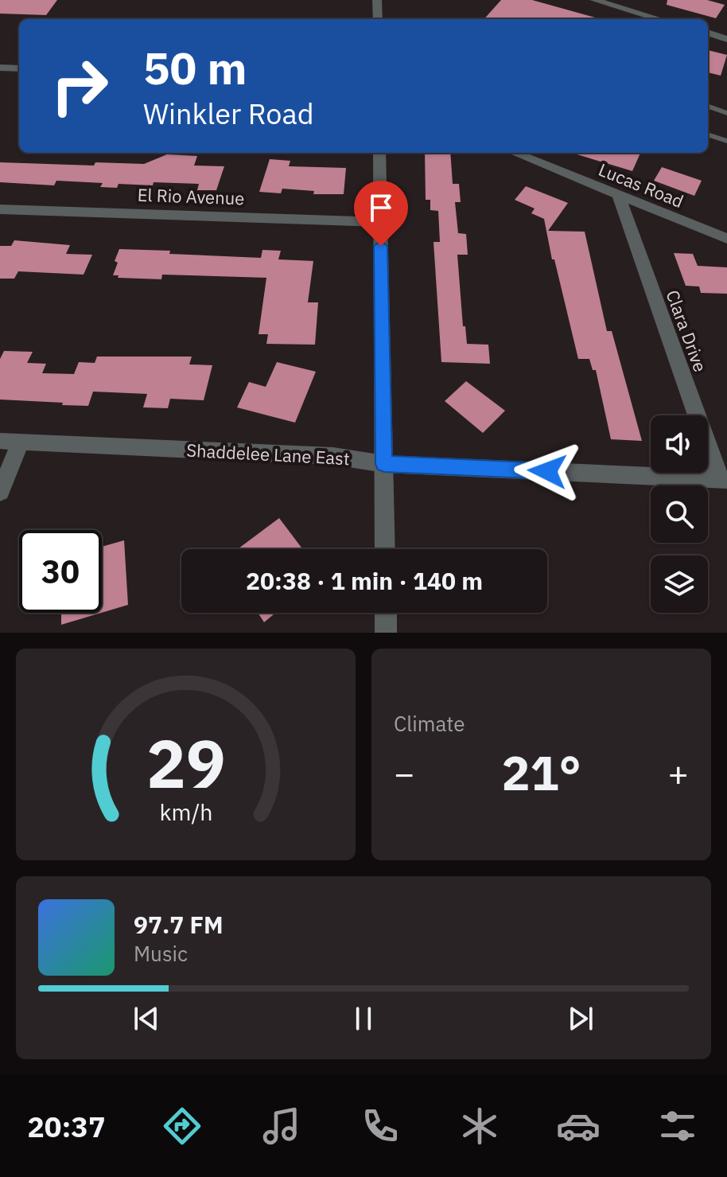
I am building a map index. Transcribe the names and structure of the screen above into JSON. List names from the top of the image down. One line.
{"streets":{"street":["Lucas Road","El Rio Avenue","Clara Drive","Shaddelee Lane East"]},"crossings":[["Lucas Road","Clara Drive"],["Clara Drive","Shaddelee Lane East"]],"page":{"turn":["50 m","Winkler Road"],"limit":"30","trip":"20:38 · 1 min · 140 m","tile":"Climate","heat":["−","21°","+"],"song":["97.7 FM","Music"],"tabs":"20:37","gauge":["29","km/h"]}}
